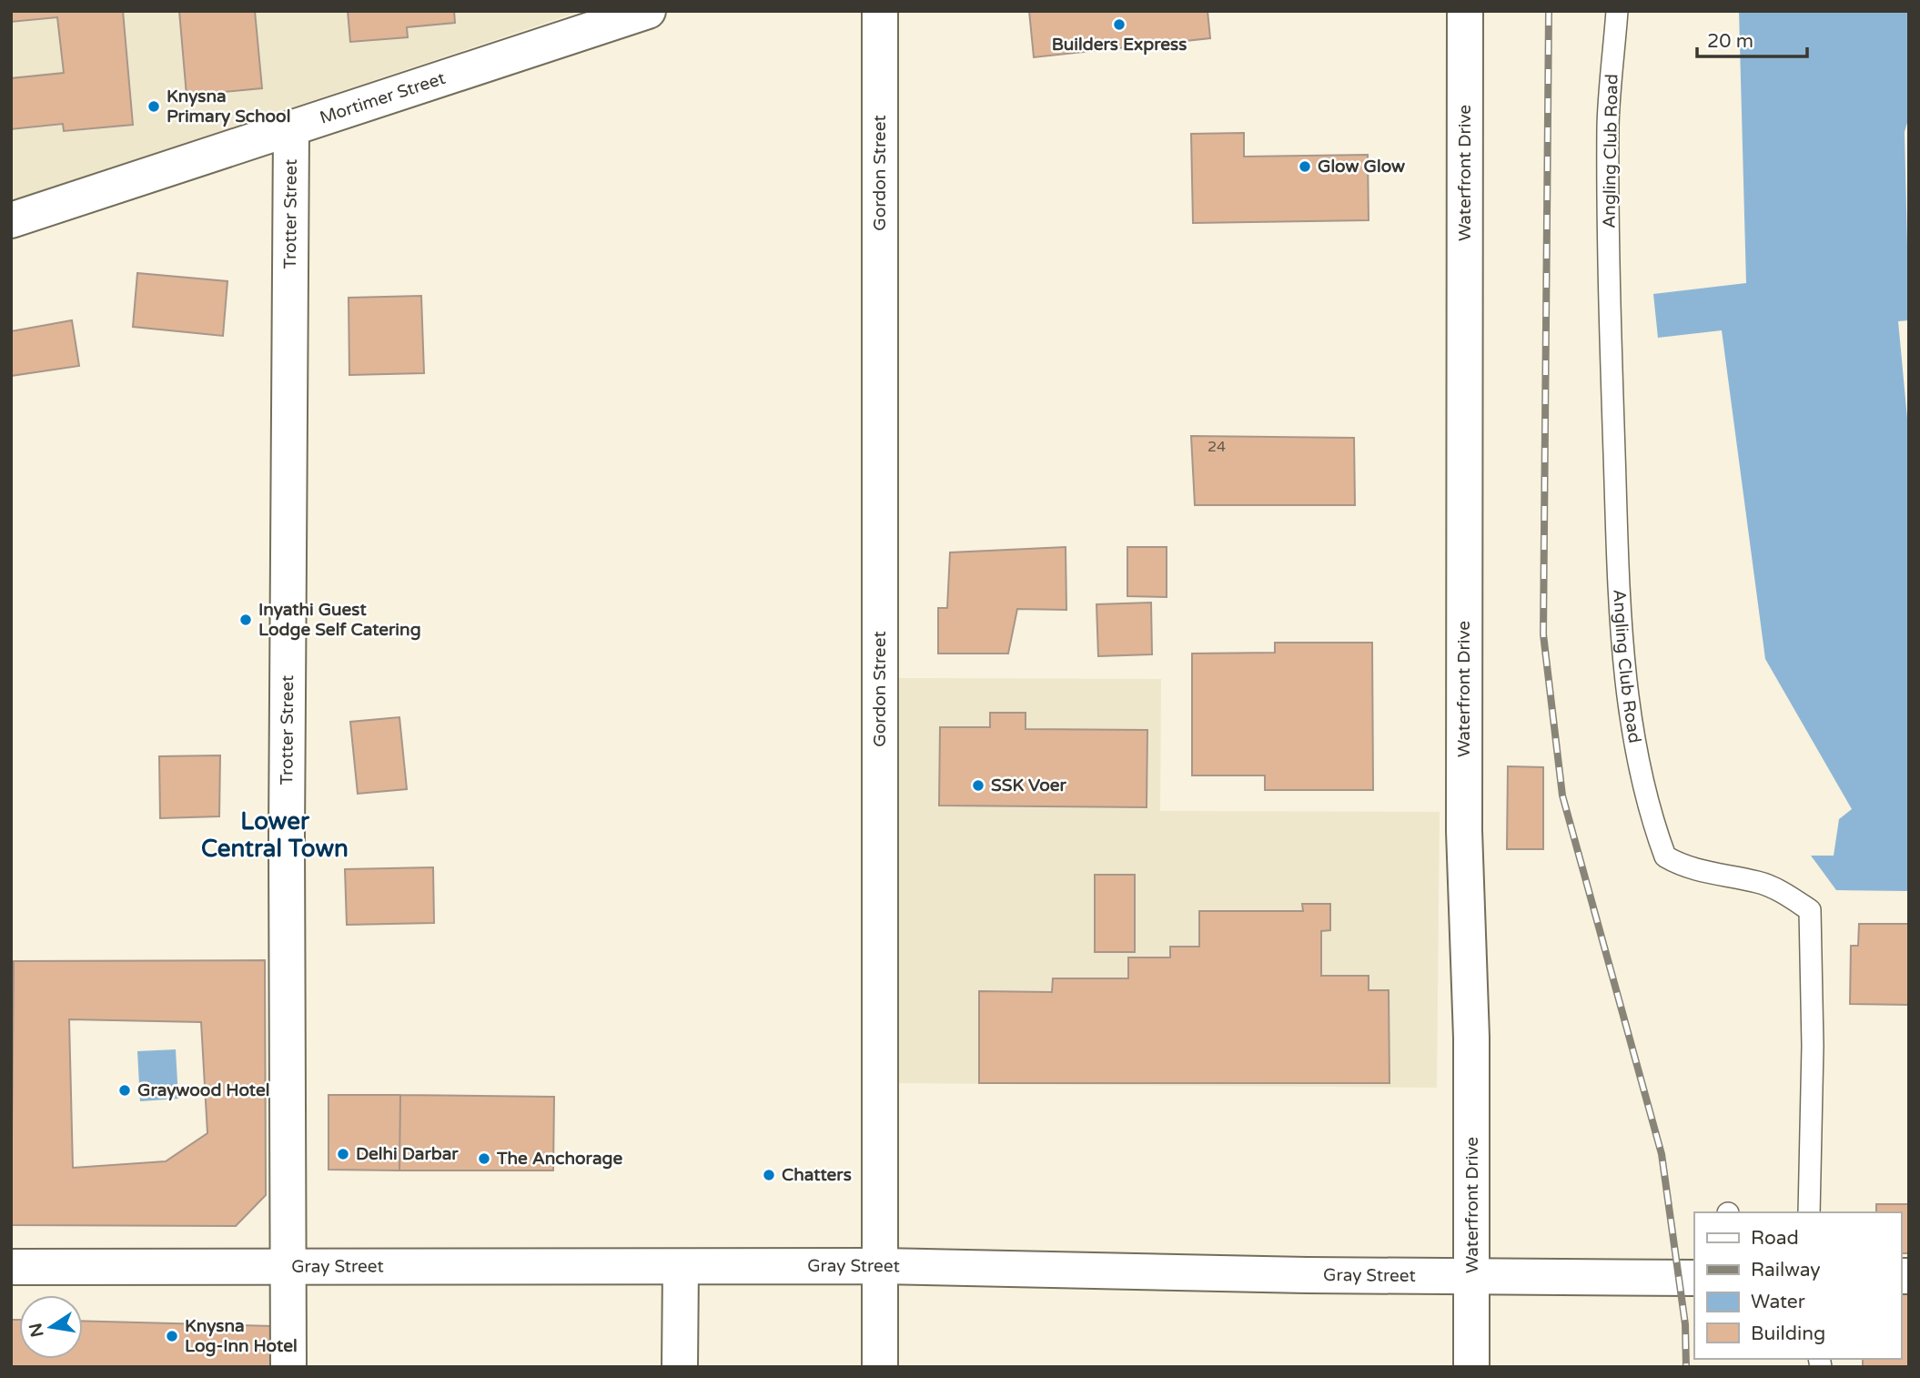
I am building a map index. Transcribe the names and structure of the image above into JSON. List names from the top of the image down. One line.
{"streets":{"street":["Mortimer Street","Gordon Street","Waterfront Drive","Trotter Street","Gray Street"],"lane":["Angling Club Road"]},"crossings":[["Mortimer Street","Trotter Street"],["Gordon Street","Gray Street"],["Waterfront Drive","Gray Street"],["Trotter Street","Gray Street"]],"districts":["Lower Central Town"],"places":["Builders Express","Knysna Primary School","Glow Glow","Inyathi Guest Lodge Self Catering","SSK Voer","Graywood Hotel","Delhi Darbar","The Anchorage","Chatters","Knysna Log-Inn Hotel"],"house_numbers":["24"],"legend":["Road","Railway","Water","Building"],"scale_bar":"20 m","north":"left"}
